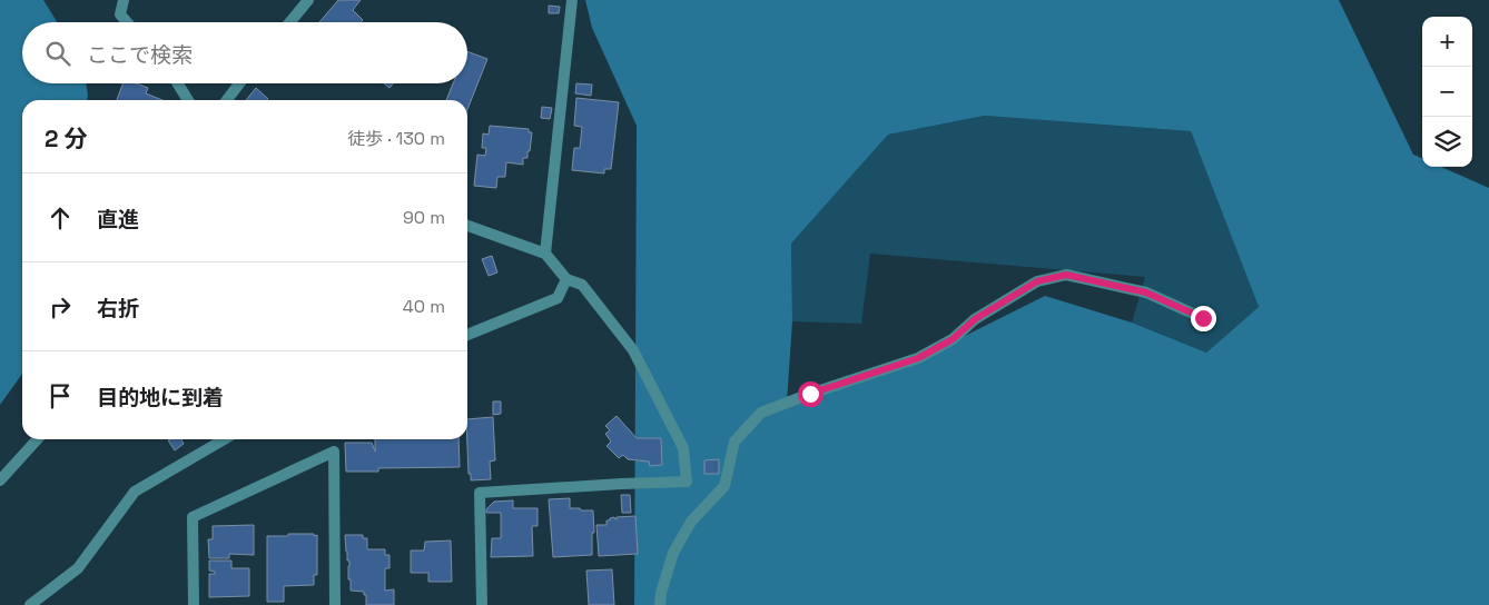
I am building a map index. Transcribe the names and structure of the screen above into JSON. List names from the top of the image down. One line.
{"page":{"map_buttons":["+","−"],"search":"ここで検索","heading":["2 分","徒歩 · 130 m"],"list":[["直進","90 m"],["右折","40 m"],"目的地に到着"]}}
